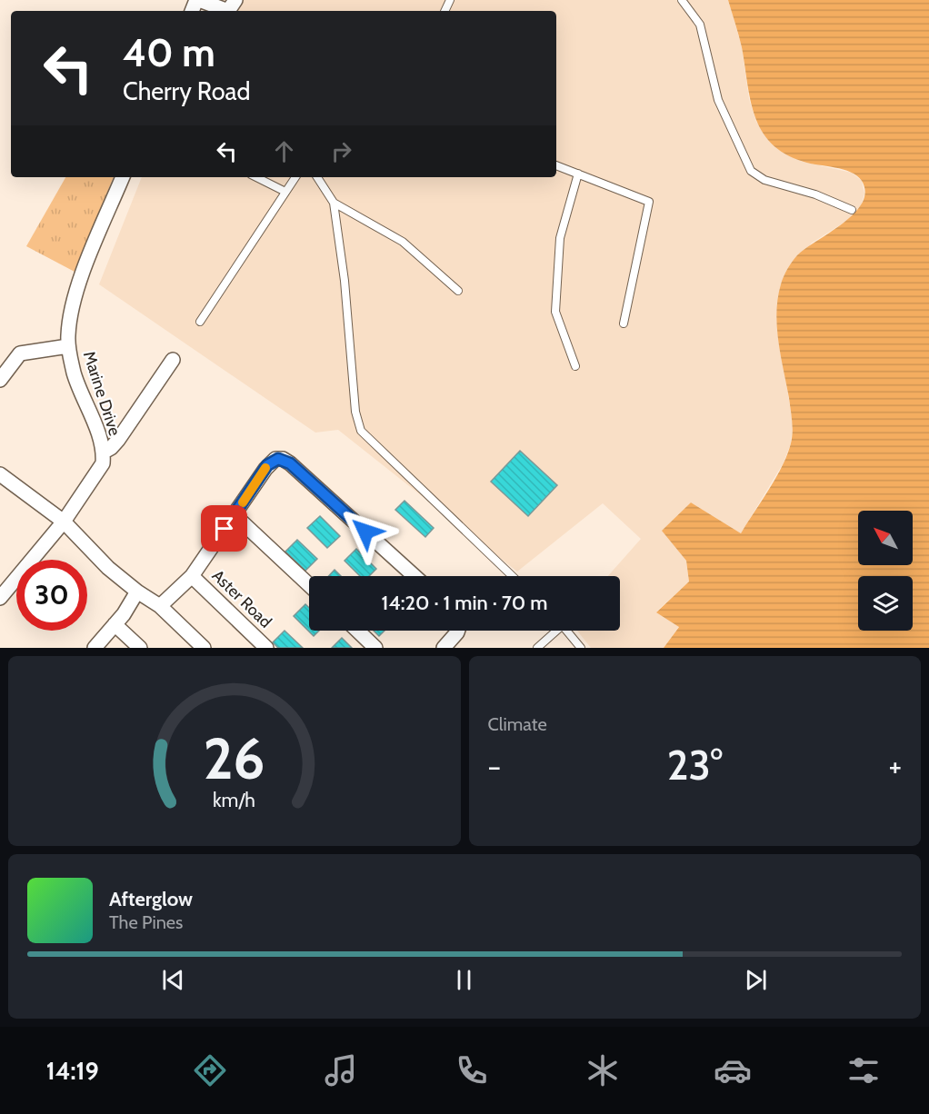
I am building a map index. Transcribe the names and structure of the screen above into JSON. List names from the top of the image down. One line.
{"streets":{"street":["Marine Drive","Aster Road"]},"north":"top left","page":{"turn":["40 m","Cherry Road"],"limit":"30","trip":"14:20 · 1 min · 70 m","tile":"Climate","heat":["−","23°","+"],"song":["Afterglow","The Pines"],"tabs":"14:19","gauge":["26","km/h"]}}
